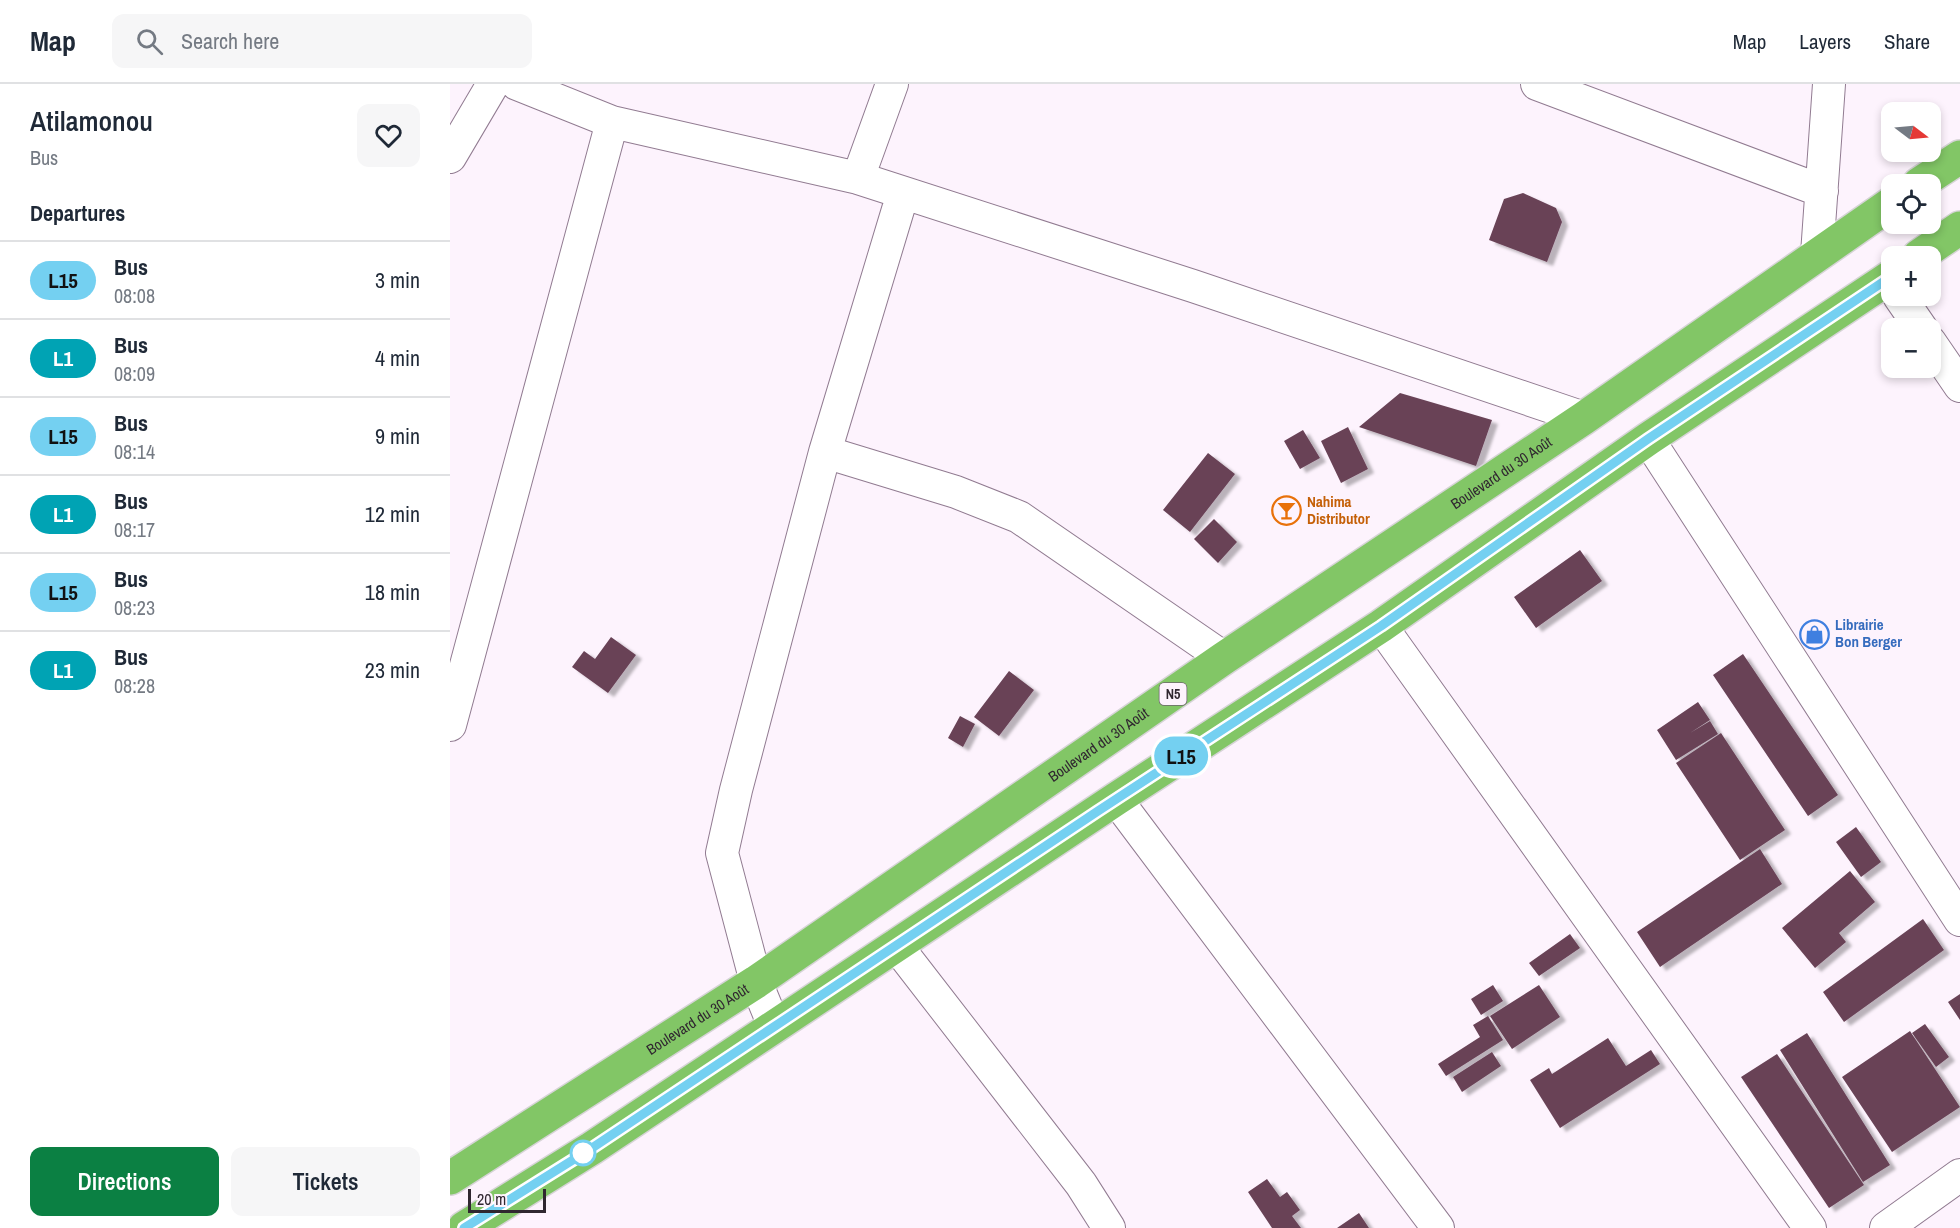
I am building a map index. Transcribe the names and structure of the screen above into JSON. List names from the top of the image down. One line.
{"streets":{"highway":["Boulevard du 30 Août","N5"]},"places":{"bar":["Nahima Distributor"],"shop":["Librairie Bon Berger"]},"lines":["bus line L15"],"scale_bar":"20 m","north":"right","page":{"header":"Map","search":"Search here","nav":["Map","Layers","Share"],"heading":[["Atilamonou","Bus"],"Departures"],"on_map":"L15","map_buttons":["+","−"],"list":[{"mark":"L15","name":"Bus","note":"08:08","value":"3 min"},{"mark":"L1","name":"Bus","note":"08:09","value":"4 min"},{"mark":"L15","name":"Bus","note":"08:14","value":"9 min"},{"mark":"L1","name":"Bus","note":"08:17","value":"12 min"},{"mark":"L15","name":"Bus","note":"08:23","value":"18 min"},{"mark":"L1","name":"Bus","note":"08:28","value":"23 min"}],"buttons":["Directions","Tickets"],"scale":"20 m"}}
